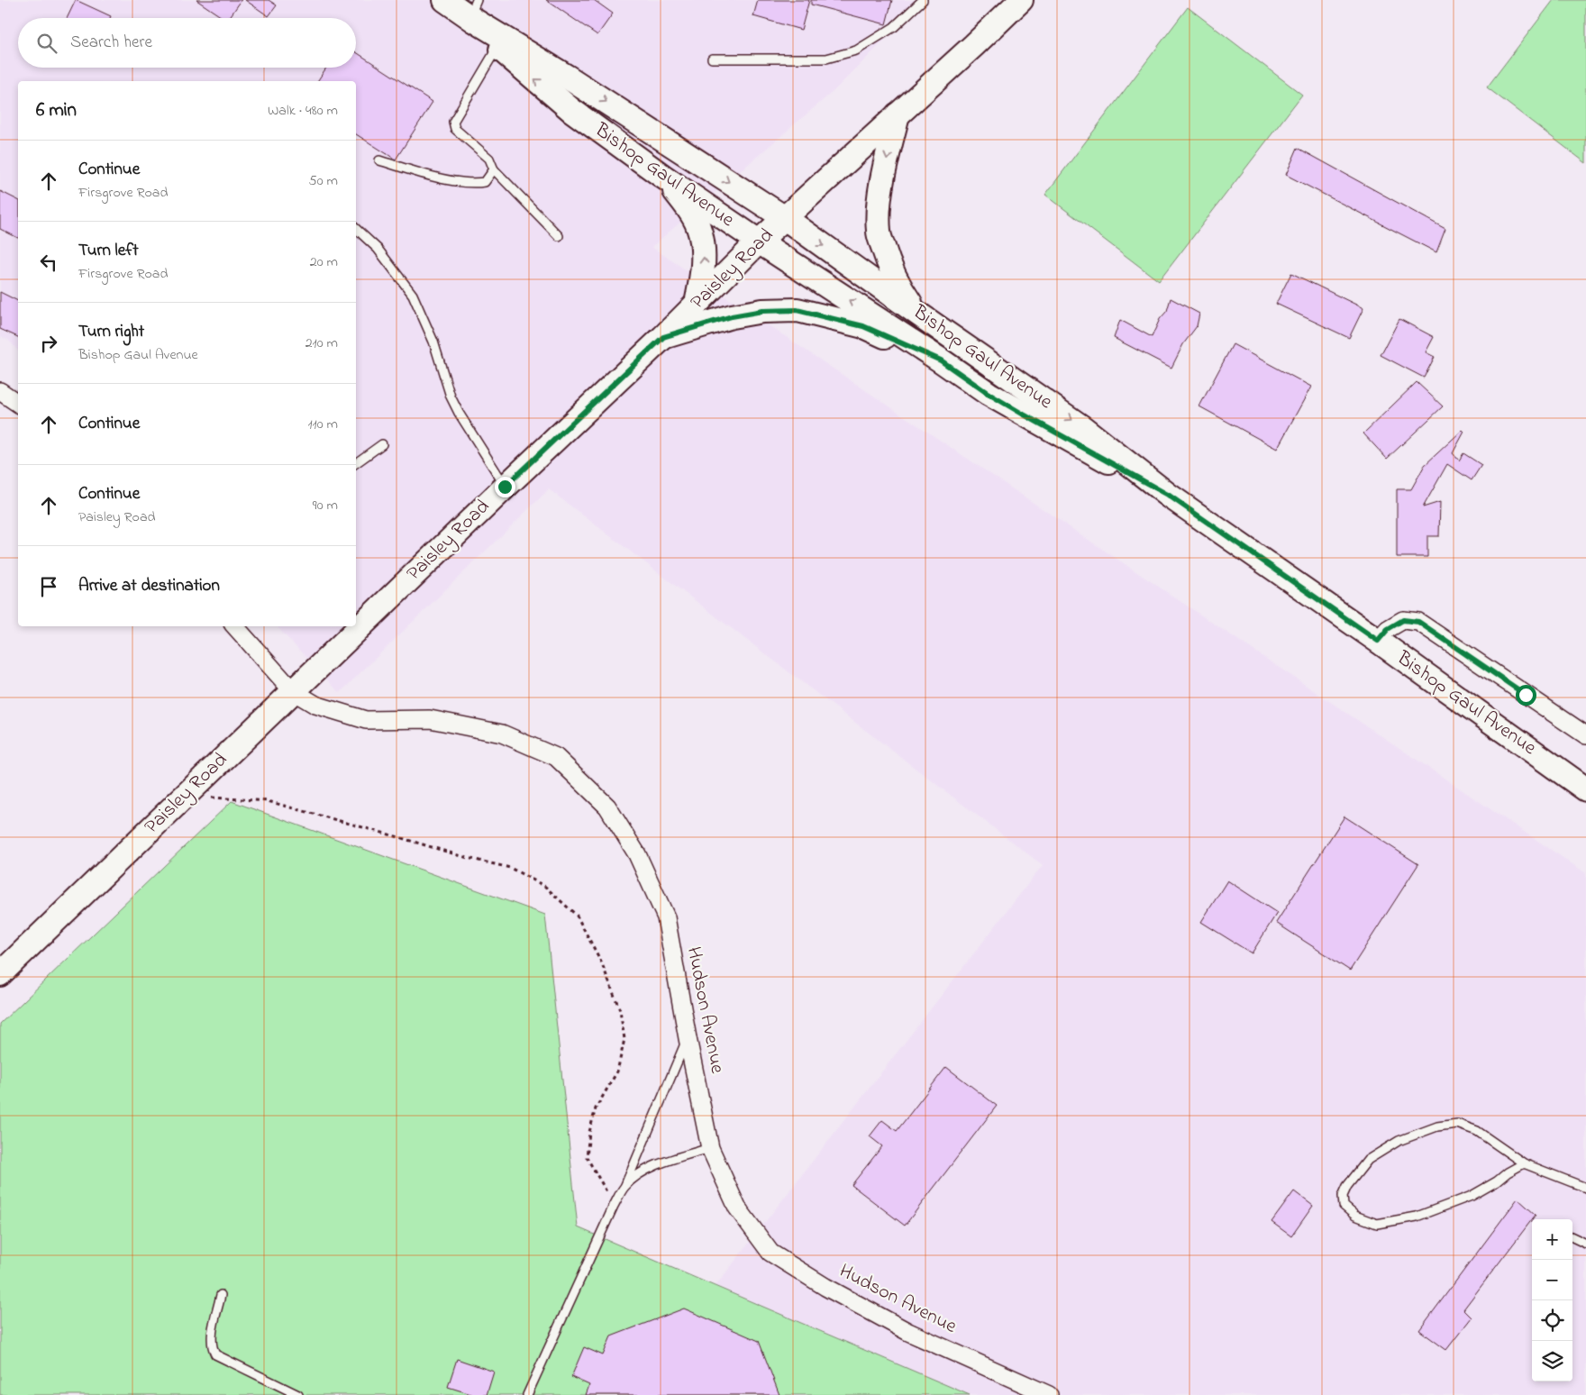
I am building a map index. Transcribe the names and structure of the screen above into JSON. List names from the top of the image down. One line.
{"streets":{"main road":["Bishop Gaul Avenue","Paisley Road"],"street":["Hudson Avenue"]},"crossings":[["Bishop Gaul Avenue","Paisley Road"],["Paisley Road","Hudson Avenue"]],"page":{"search":"Search here","heading":["6 min","Walk · 480 m"],"list":[["Continue","Firsgrove Road","50 m"],["Turn left","Firsgrove Road","20 m"],["Turn right","Bishop Gaul Avenue","210 m"],["Continue","110 m"],["Continue","Paisley Road","90 m"],"Arrive at destination"],"map_buttons":["+","−"]}}
